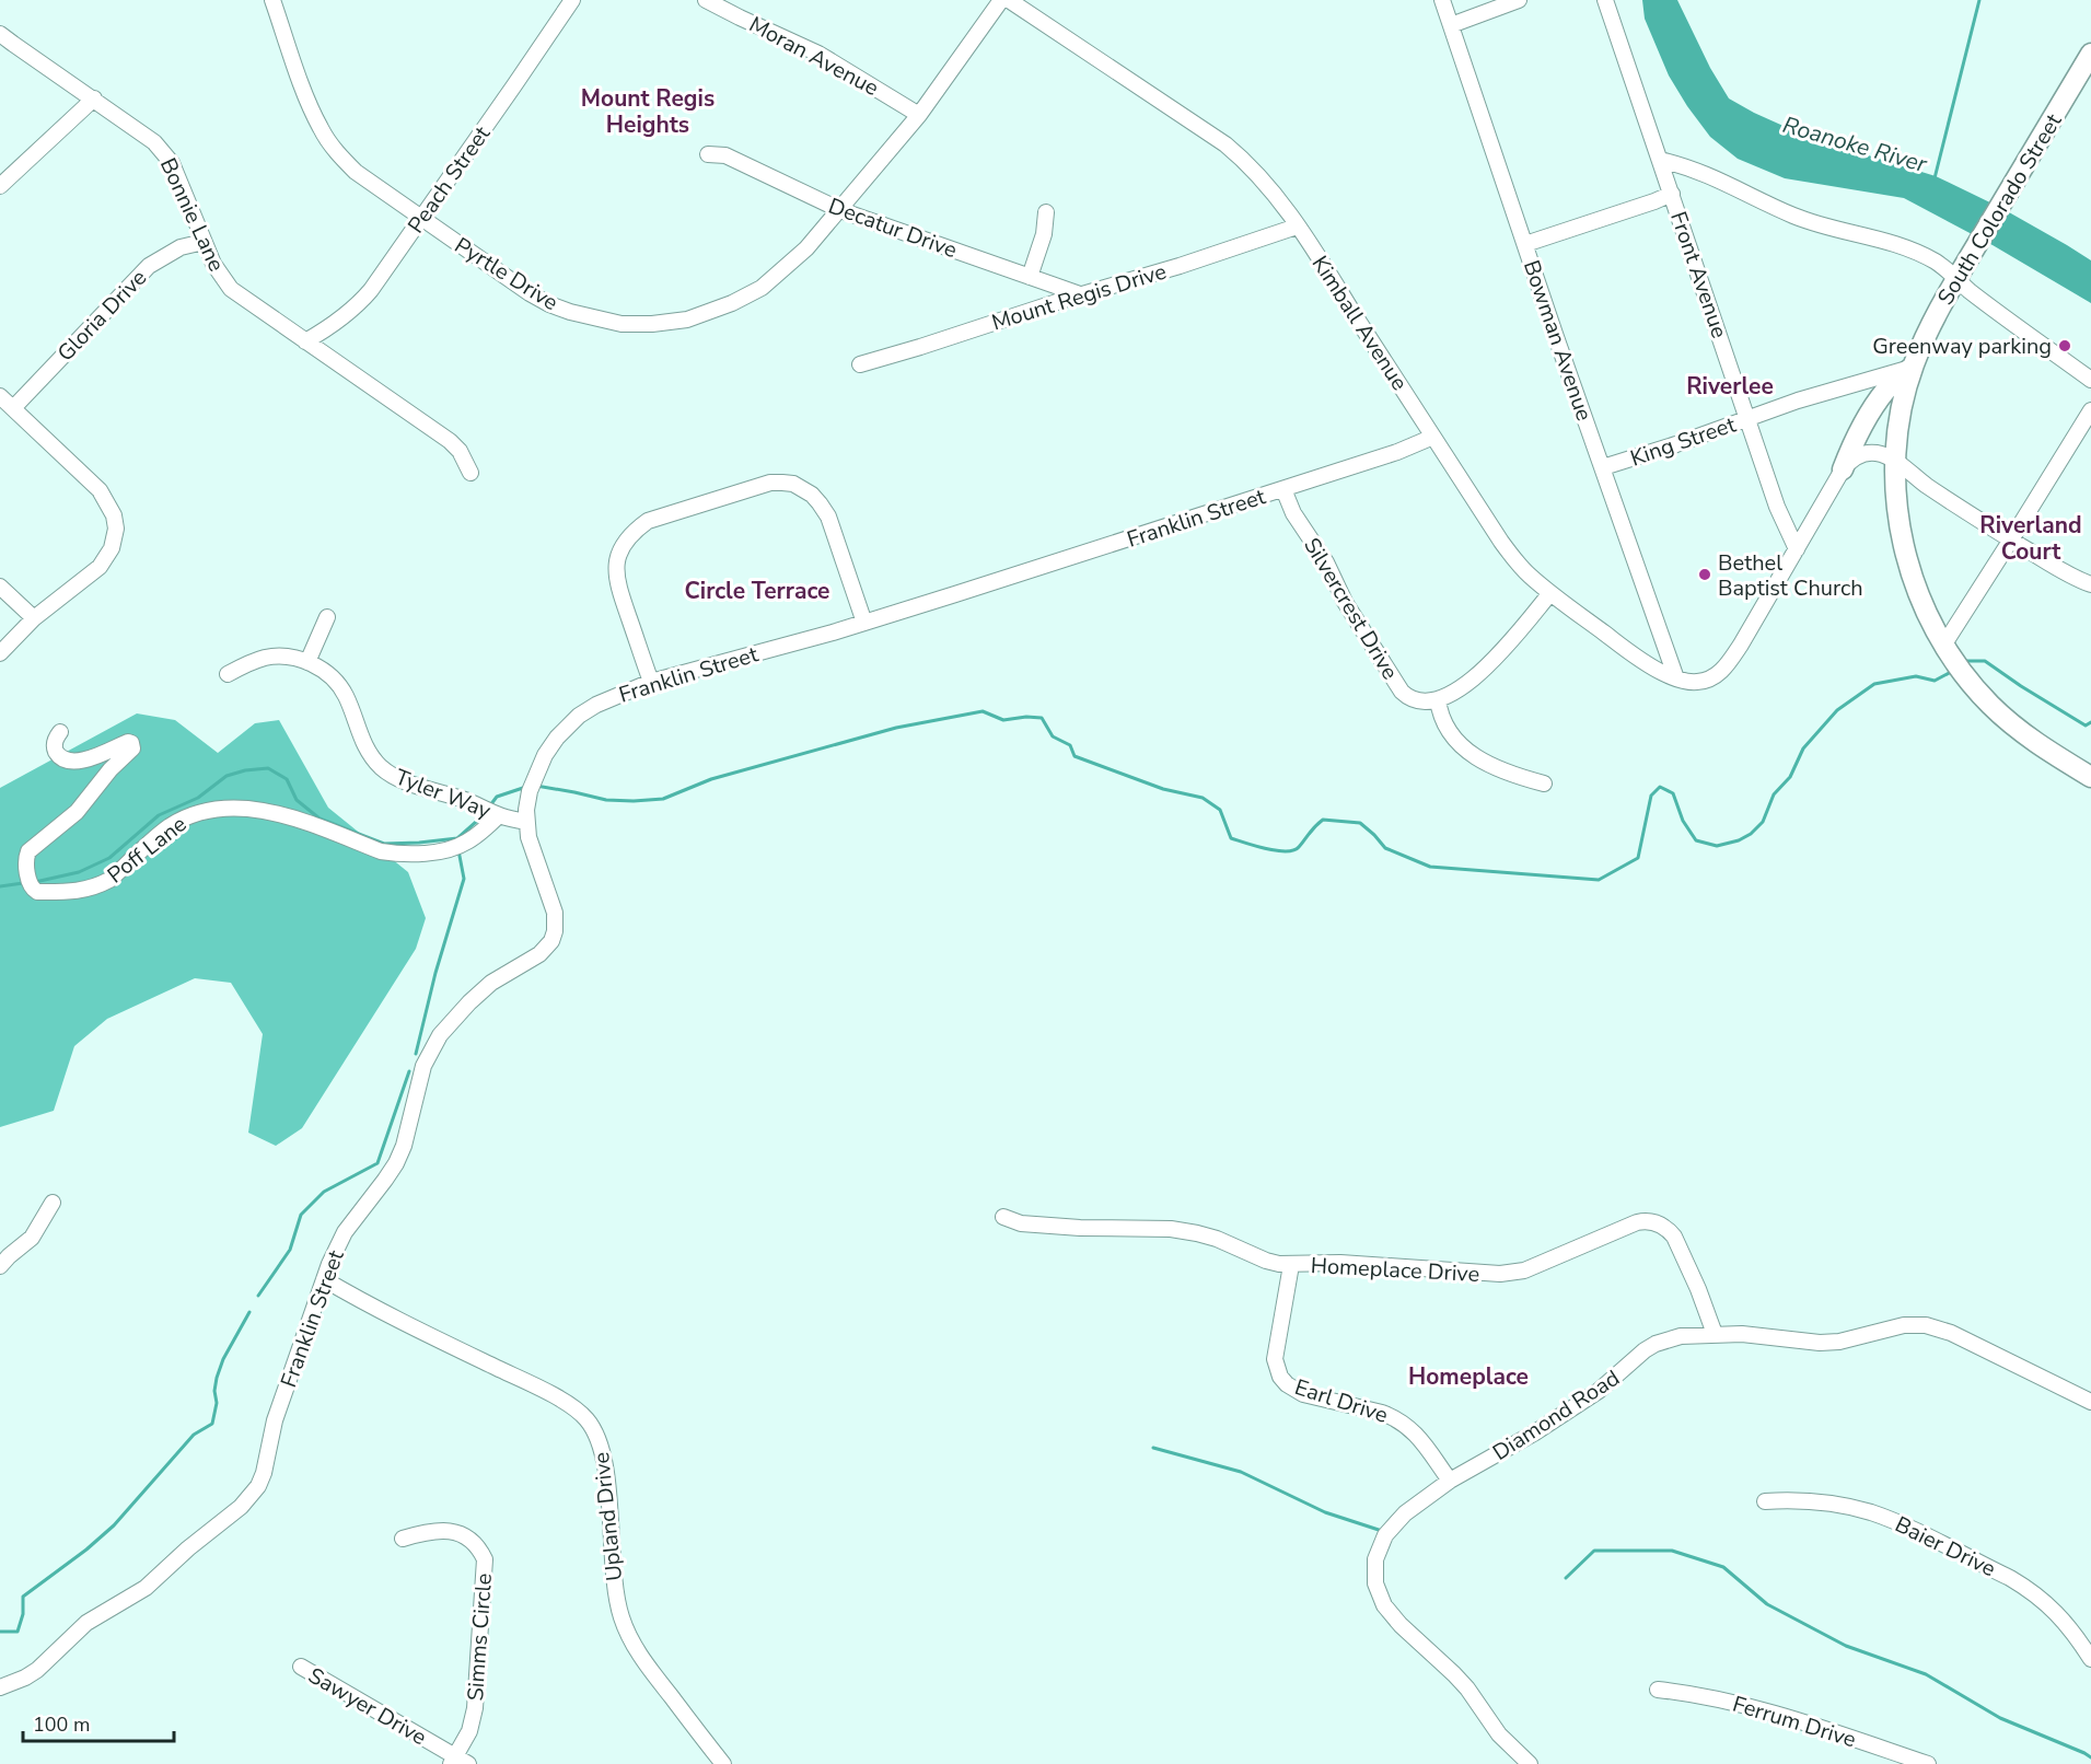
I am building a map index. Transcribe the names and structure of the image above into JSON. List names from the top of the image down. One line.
{"streets":{"main road":["South Colorado Street"],"street":["Moran Avenue","Peach Street","Bonnie Lane","Decatur Drive","Pyrtle Drive","Front Avenue","Mount Regis Drive","Gloria Drive","Kimball Avenue","Bowman Avenue","King Street","Franklin Street","Silvercrest Drive","Tyler Way","Poff Lane","Homeplace Drive","Earl Drive","Diamond Road","Upland Drive","Baier Drive","Simms Circle","Sawyer Drive","Ferrum Drive"]},"crossings":[["Moran Avenue","Pyrtle Drive"],["Peach Street","Bonnie Lane"],["Peach Street","Pyrtle Drive"],["South Colorado Street","King Street"],["Bonnie Lane","Gloria Drive"],["Decatur Drive","Pyrtle Drive"],["Decatur Drive","Mount Regis Drive"],["Front Avenue","King Street"],["Mount Regis Drive","Kimball Avenue"],["Kimball Avenue","Bowman Avenue"],["Kimball Avenue","Franklin Street"],["Bowman Avenue","King Street"],["Franklin Street","Silvercrest Drive"],["Franklin Street","Tyler Way"],["Franklin Street","Upland Drive"],["Tyler Way","Poff Lane"],["Homeplace Drive","Earl Drive"],["Homeplace Drive","Diamond Road"],["Earl Drive","Diamond Road"],["Simms Circle","Sawyer Drive"]],"districts":["Mount Regis Heights","Riverlee","Riverland Court","Circle Terrace","Homeplace"],"water":["Roanoke River"],"places":["Greenway parking","Bethel Baptist Church"],"scale_bar":"100 m"}
